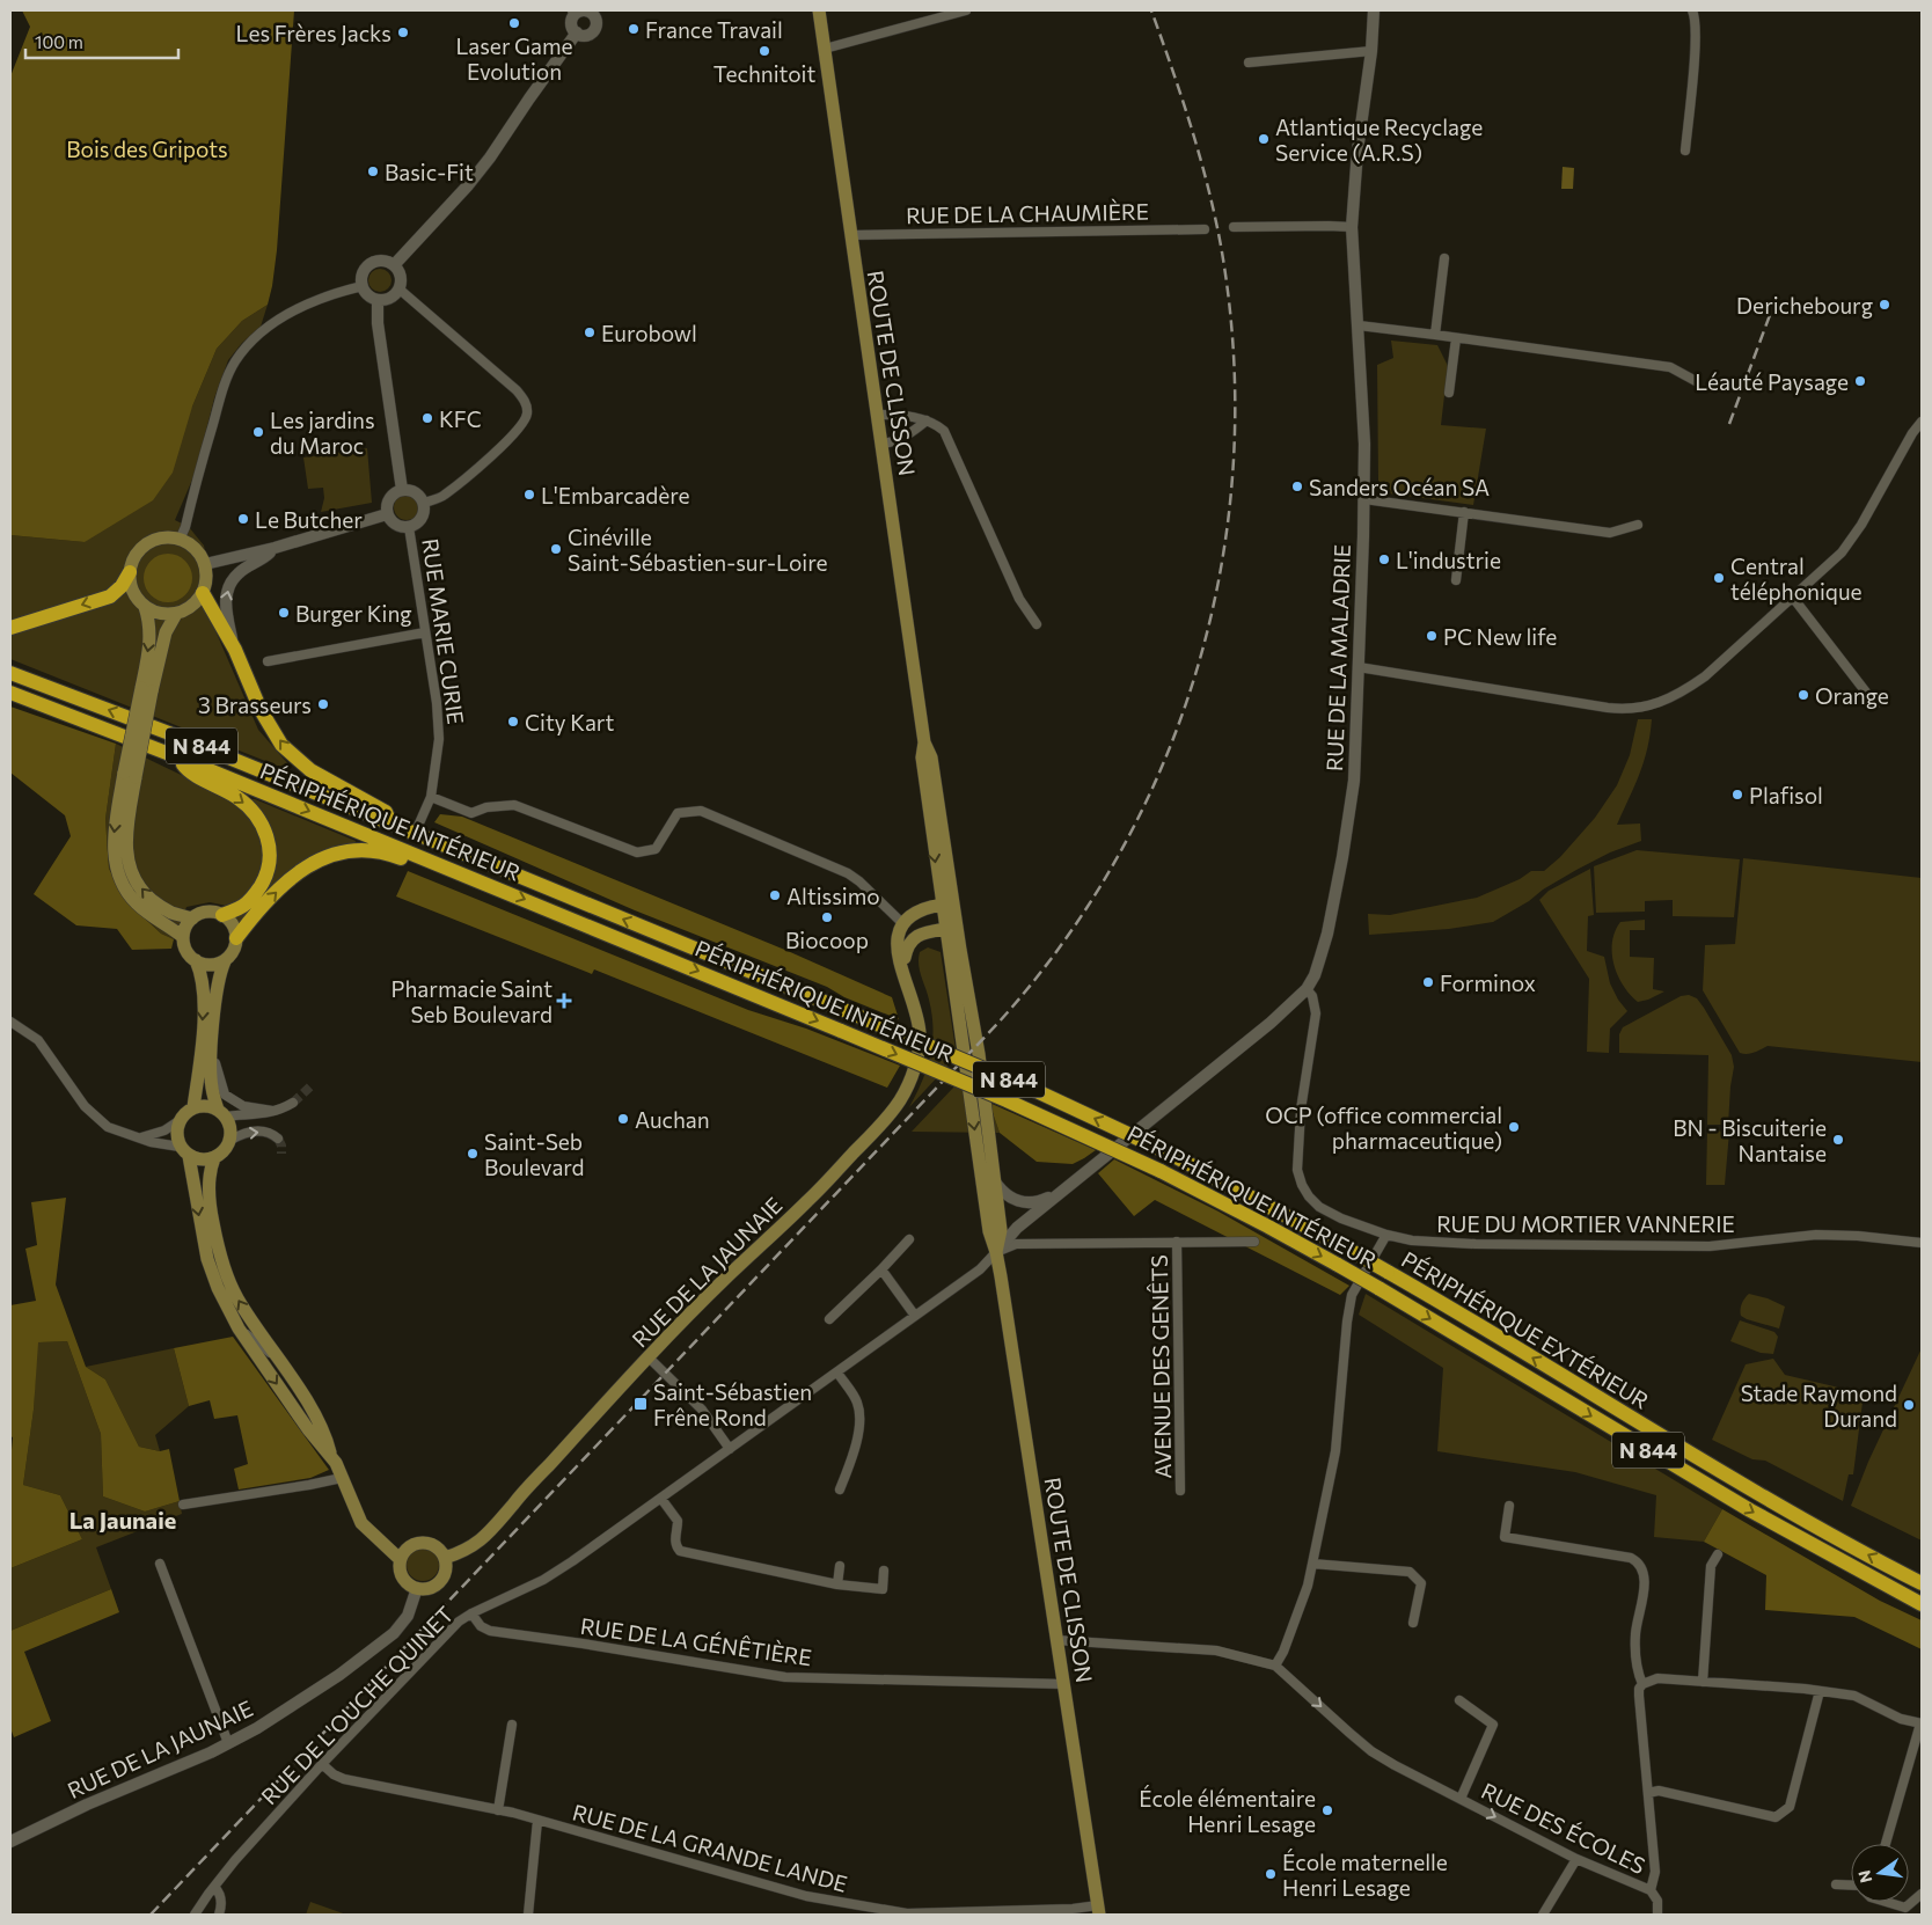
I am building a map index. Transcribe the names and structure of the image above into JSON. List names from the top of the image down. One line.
{"streets":{"highway":["N 844","PÉRIPHÉRIQUE INTÉRIEUR","PÉRIPHÉRIQUE EXTÉRIEUR"],"main road":["ROUTE DE CLISSON","RUE DE LA JAUNAIE"],"street":["RUE DE LA CHAUMIÈRE","RUE MARIE CURIE","RUE DE LA MALADRIE","RUE DU MORTIER VANNERIE","AVENUE DES GENÊTS","RUE DE LA GÉNÊTIÈRE","RUE DE L'OUCHE QUINET","RUE DES ÉCOLES","RUE DE LA GRANDE LANDE"]},"crossings":[["RUE DE LA CHAUMIÈRE","ROUTE DE CLISSON"],["ROUTE DE CLISSON","RUE DE LA MALADRIE"],["ROUTE DE CLISSON","RUE DE LA GÉNÊTIÈRE"],["ROUTE DE CLISSON","RUE DE L'OUCHE QUINET"],["ROUTE DE CLISSON","RUE DES ÉCOLES"],["ROUTE DE CLISSON","RUE DE LA GRANDE LANDE"],["RUE DE LA MALADRIE","RUE DU MORTIER VANNERIE"],["RUE DE LA MALADRIE","RUE DE L'OUCHE QUINET"],["RUE DE LA GÉNÊTIÈRE","RUE DE L'OUCHE QUINET"],["RUE DE L'OUCHE QUINET","RUE DE LA GRANDE LANDE"]],"one_way":["PÉRIPHÉRIQUE INTÉRIEUR","PÉRIPHÉRIQUE EXTÉRIEUR","RUE DES ÉCOLES"],"districts":["La Jaunaie"],"parks":["Bois des Gripots"],"places":{"other":["Laser Game Evolution","France Travail","Les Frères Jacks","Technitoit","Atlantique Recyclage Service (A.R.S)","Basic-Fit","Derichebourg","Eurobowl","Léauté Paysage","KFC","Les jardins du Maroc","Sanders Océan SA","L'Embarcadère","Le Butcher","Cinéville Saint-Sébastien-sur-Loire","L'industrie","Central téléphonique","Burger King","PC New life","Orange","3 Brasseurs","City Kart","Plafisol","Altissimo","Biocoop","Forminox","Auchan","OCP (office commercial pharmaceutique)","BN - Biscuiterie Nantaise","Saint-Seb Boulevard","Stade Raymond Durand","École élémentaire Henri Lesage","École maternelle Henri Lesage"],"health":["Pharmacie Saint Seb Boulevard"],"transit":["Saint-Sébastien Frêne Rond"]},"scale_bar":"100 m","north":"left"}
